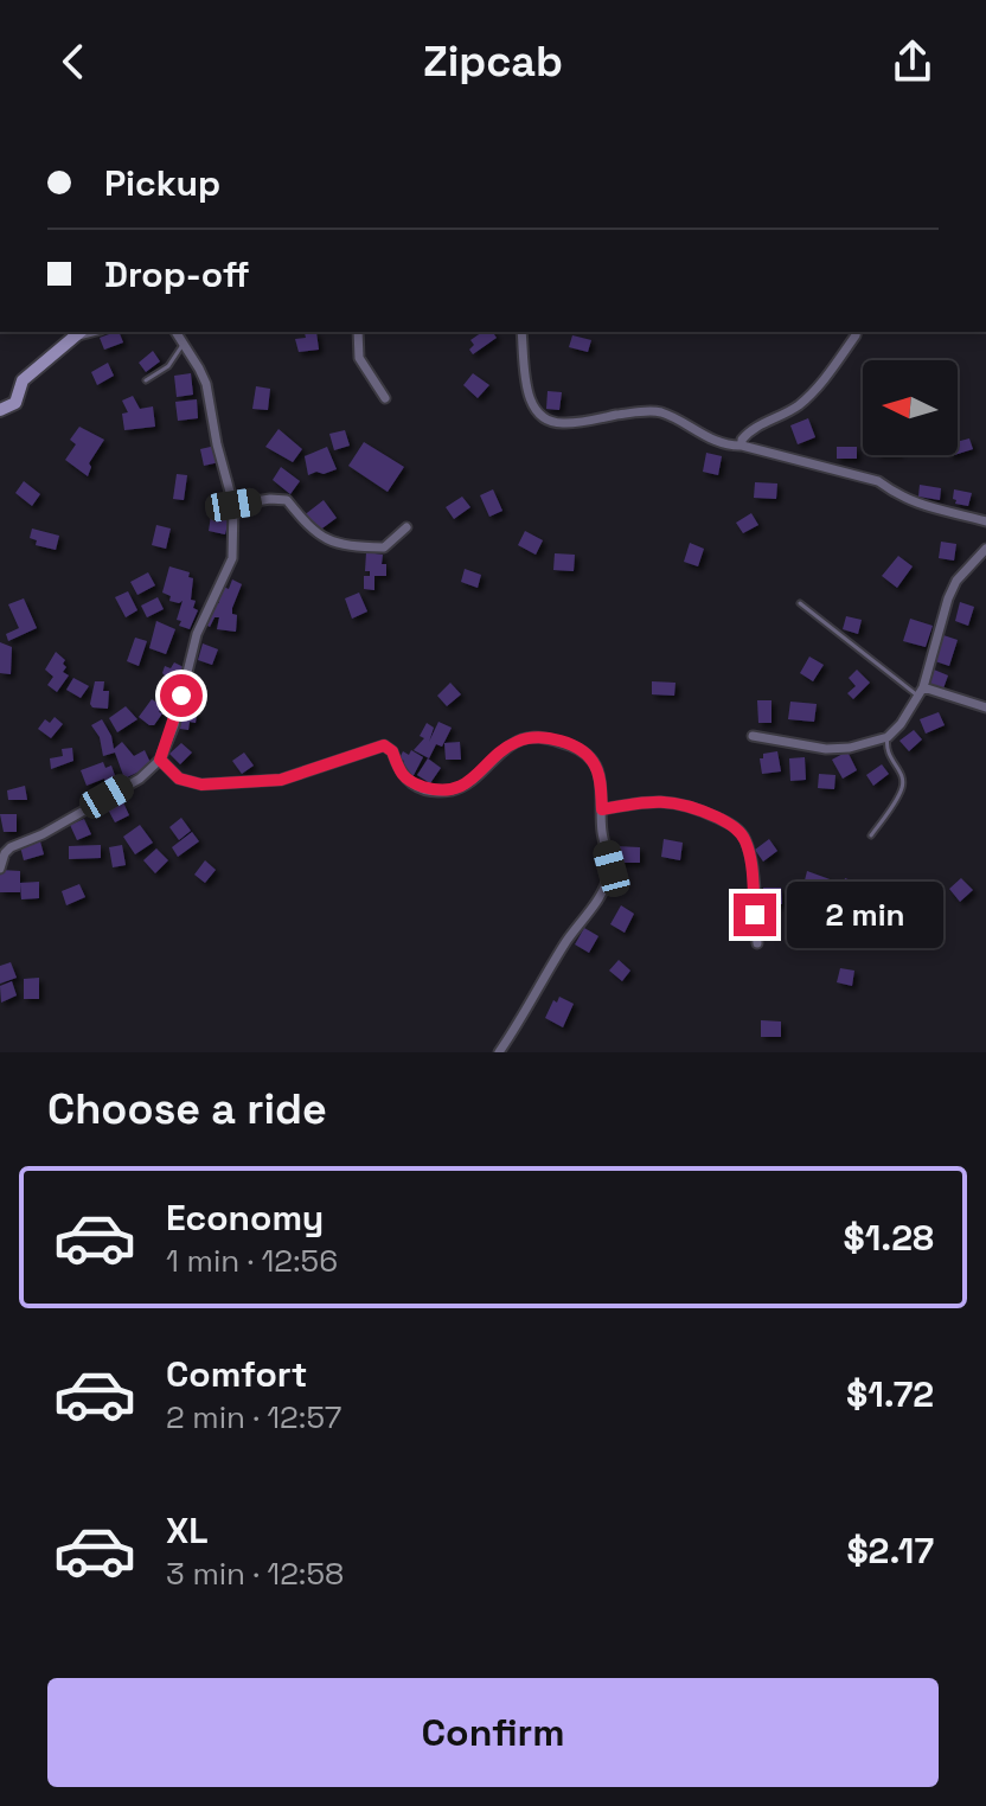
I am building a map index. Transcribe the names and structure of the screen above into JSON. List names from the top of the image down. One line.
{"north":"left","page":{"header":"Zipcab","banner":["Pickup","Drop-off"],"bubble":"2 min","heading":"Choose a ride","list":[{"name":"Economy","note":"1 min · 12:56","value":"$1.28"},{"name":"Comfort","note":"2 min · 12:57","value":"$1.72"},{"name":"XL","note":"3 min · 12:58","value":"$2.17"}],"buttons":"Confirm"}}
